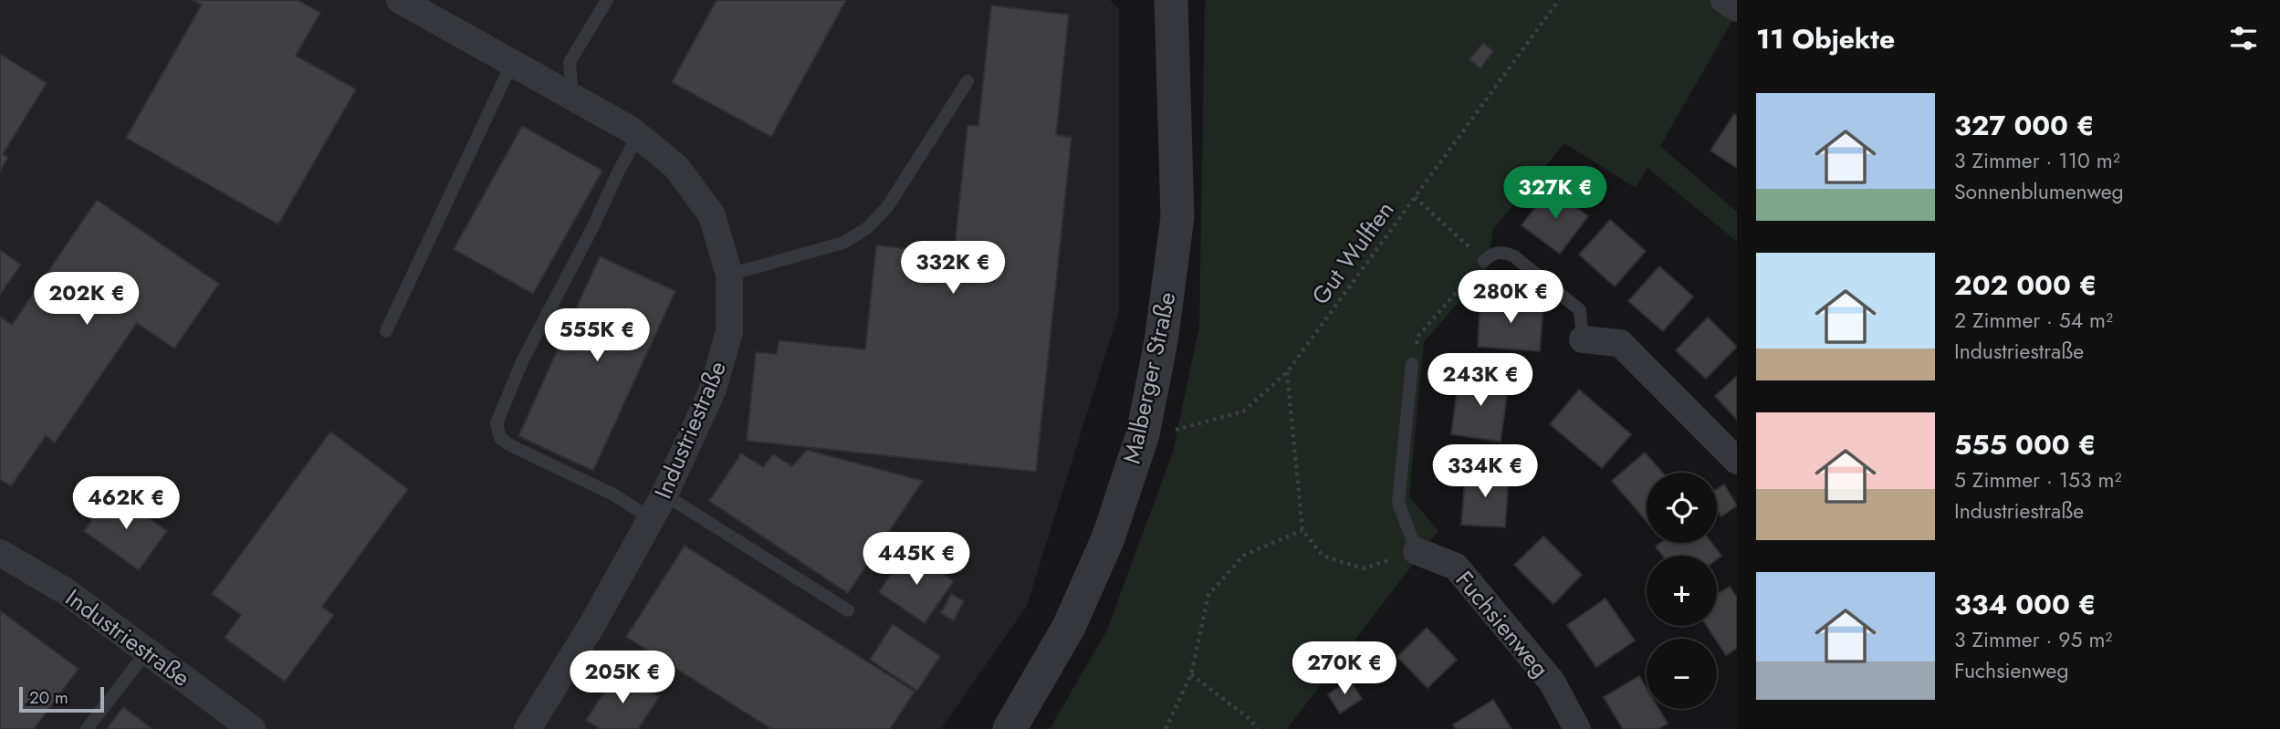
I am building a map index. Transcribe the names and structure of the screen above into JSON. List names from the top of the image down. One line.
{"streets":{"street":["Malberger Straße","Industriestraße","Fuchsienweg"],"path":["Gut Wulften"]},"crossings":[["Gut Wulften","Malberger Straße"]],"scale_bar":"20 m","page":{"heading":"11 Objekte","list":[{"name":"327 000 €","note":"3 Zimmer · 110 m² · Sonnenblumenweg"},{"name":"202 000 €","note":"2 Zimmer · 54 m² · Industriestraße"},{"name":"555 000 €","note":"5 Zimmer · 153 m² · Industriestraße"},{"name":"334 000 €","note":"3 Zimmer · 95 m² · Fuchsienweg"}],"price":["327K €","332K €","280K €","202K €","555K €","243K €","334K €","462K €","445K €","270K €","205K €"],"map_buttons":["+","−"],"scale":"20 m"}}
